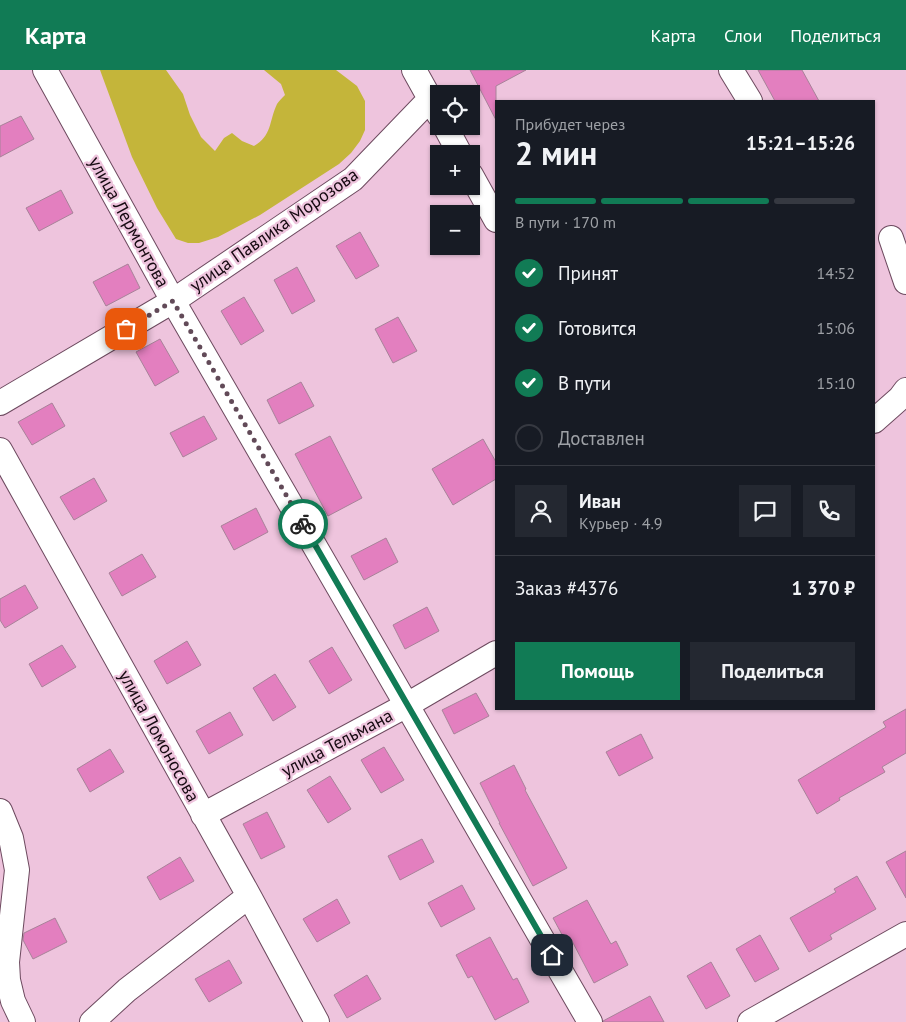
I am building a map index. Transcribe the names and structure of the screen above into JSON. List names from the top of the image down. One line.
{"streets":{"street":["улица Лермонтова","улица Павлика Морозова","улица Ломоносова","улица Тельмана"]},"crossings":[["улица Лермонтова","улица Павлика Морозова"],["улица Лермонтова","улица Тельмана"],["улица Ломоносова","улица Тельмана"]],"page":{"header":"Карта","nav":["Карта","Слои","Поделиться"],"map_buttons":["+","−"],"heading":["2 мин","Прибудет через","15:21–15:26"],"panel":["Иван","Курьер · 4.9","Заказ #4376","1 370 ₽"],"bar":"В пути · 170 m","list":[["Принят","14:52"],["Готовится","15:06"],["В пути","15:10"],"Доставлен"],"buttons":["Помощь","Поделиться"]}}
